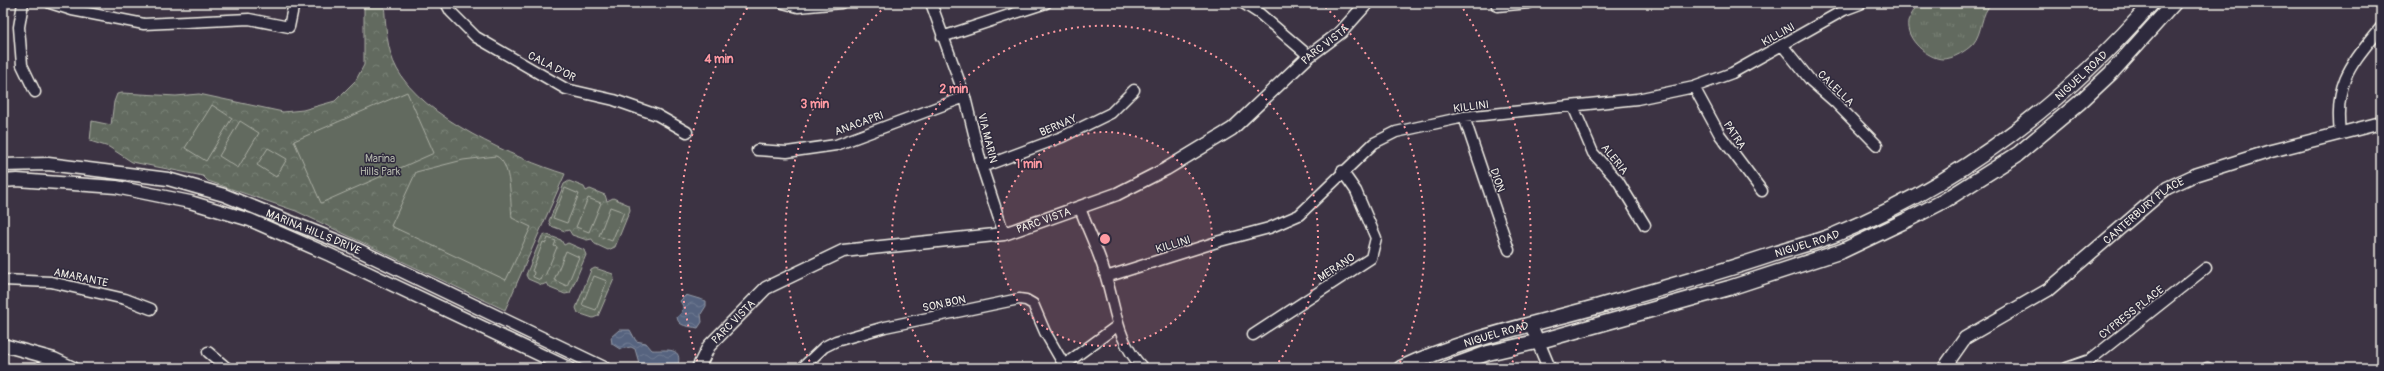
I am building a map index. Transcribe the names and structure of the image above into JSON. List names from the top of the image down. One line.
{"streets":{"main road":["NIGUEL ROAD"],"street":["KILLINI","PARC VISTA","CALA D'OR","CALELLA","ANACAPRI","BERNAY","PATRA","VIA MARIN","ALERIA","DION","CANTERBURY PLACE","MARINA HILLS DRIVE","MERANO","AMARANTE","SON BON","CYPRESS PLACE"]},"crossings":[["KILLINI","CALELLA"],["KILLINI","PATRA"],["KILLINI","ALERIA"],["KILLINI","DION"],["KILLINI","MERANO"],["PARC VISTA","VIA MARIN"],["ANACAPRI","VIA MARIN"],["BERNAY","VIA MARIN"]],"parks":["Marina Hills Park"],"rings":["4 min","2 min","3 min","1 min"]}
